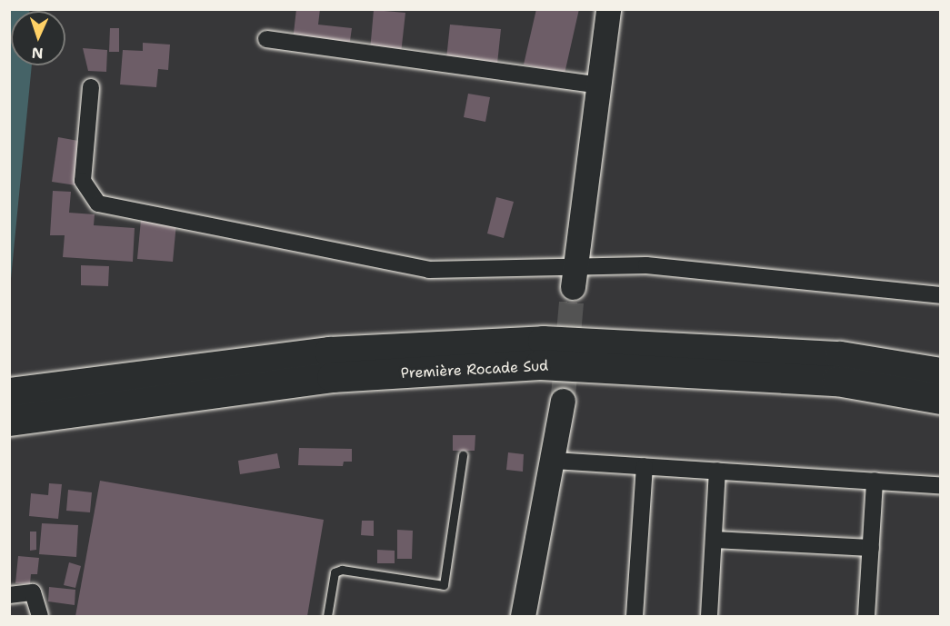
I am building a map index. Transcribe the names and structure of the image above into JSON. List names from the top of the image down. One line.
{"streets":{"highway":["Première Rocade Sud"]},"north":"bottom"}
